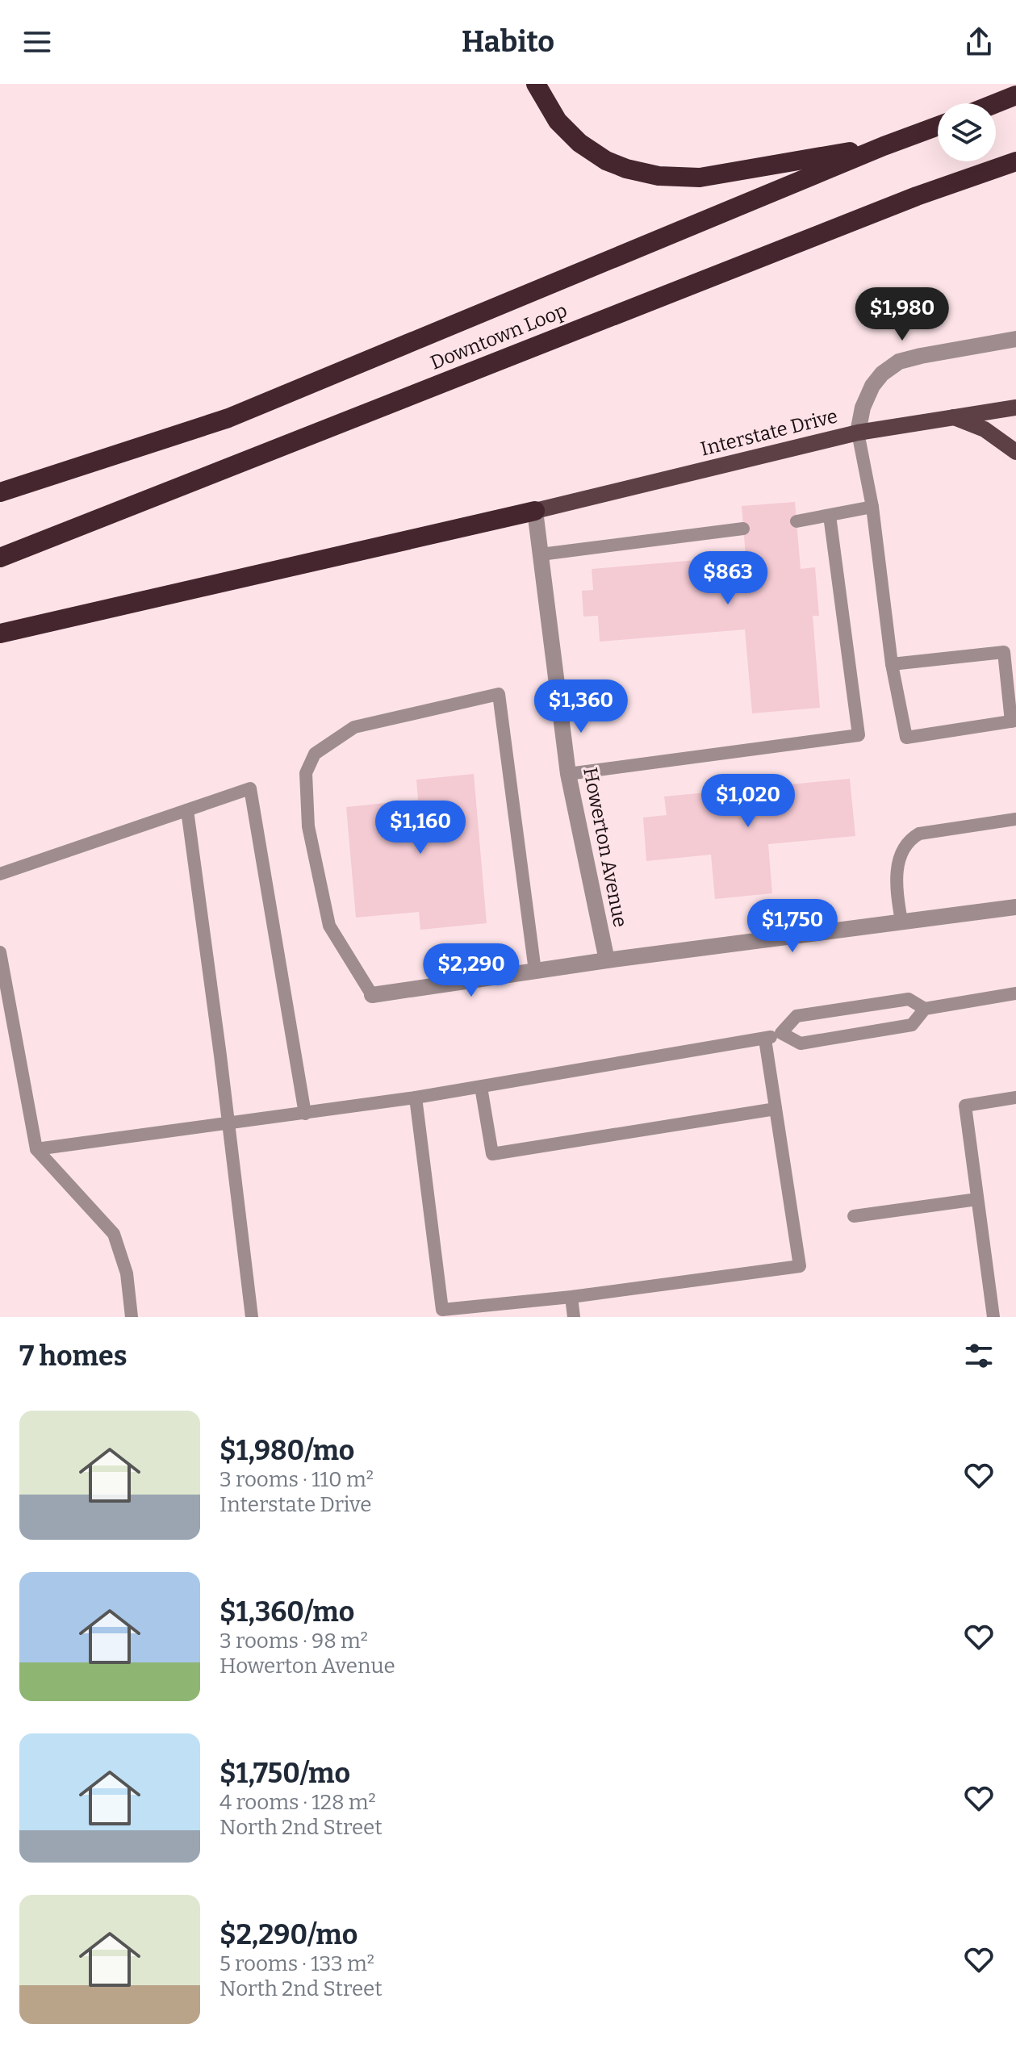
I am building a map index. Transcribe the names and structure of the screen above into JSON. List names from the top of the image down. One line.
{"streets":{"highway":["Downtown Loop"],"main road":["Interstate Drive"],"street":["Howerton Avenue"]},"crossings":[["Interstate Drive","Howerton Avenue"]],"page":{"header":"Habito","price":["$1,980","$863","$1,360","$1,020","$1,160","$1,750","$2,290"],"heading":"7 homes","list":[{"name":"$1,980/mo","note":"3 rooms · 110 m² · Interstate Drive"},{"name":"$1,360/mo","note":"3 rooms · 98 m² · Howerton Avenue"},{"name":"$1,750/mo","note":"4 rooms · 128 m² · North 2nd Street"},{"name":"$2,290/mo","note":"5 rooms · 133 m² · North 2nd Street"}]}}
